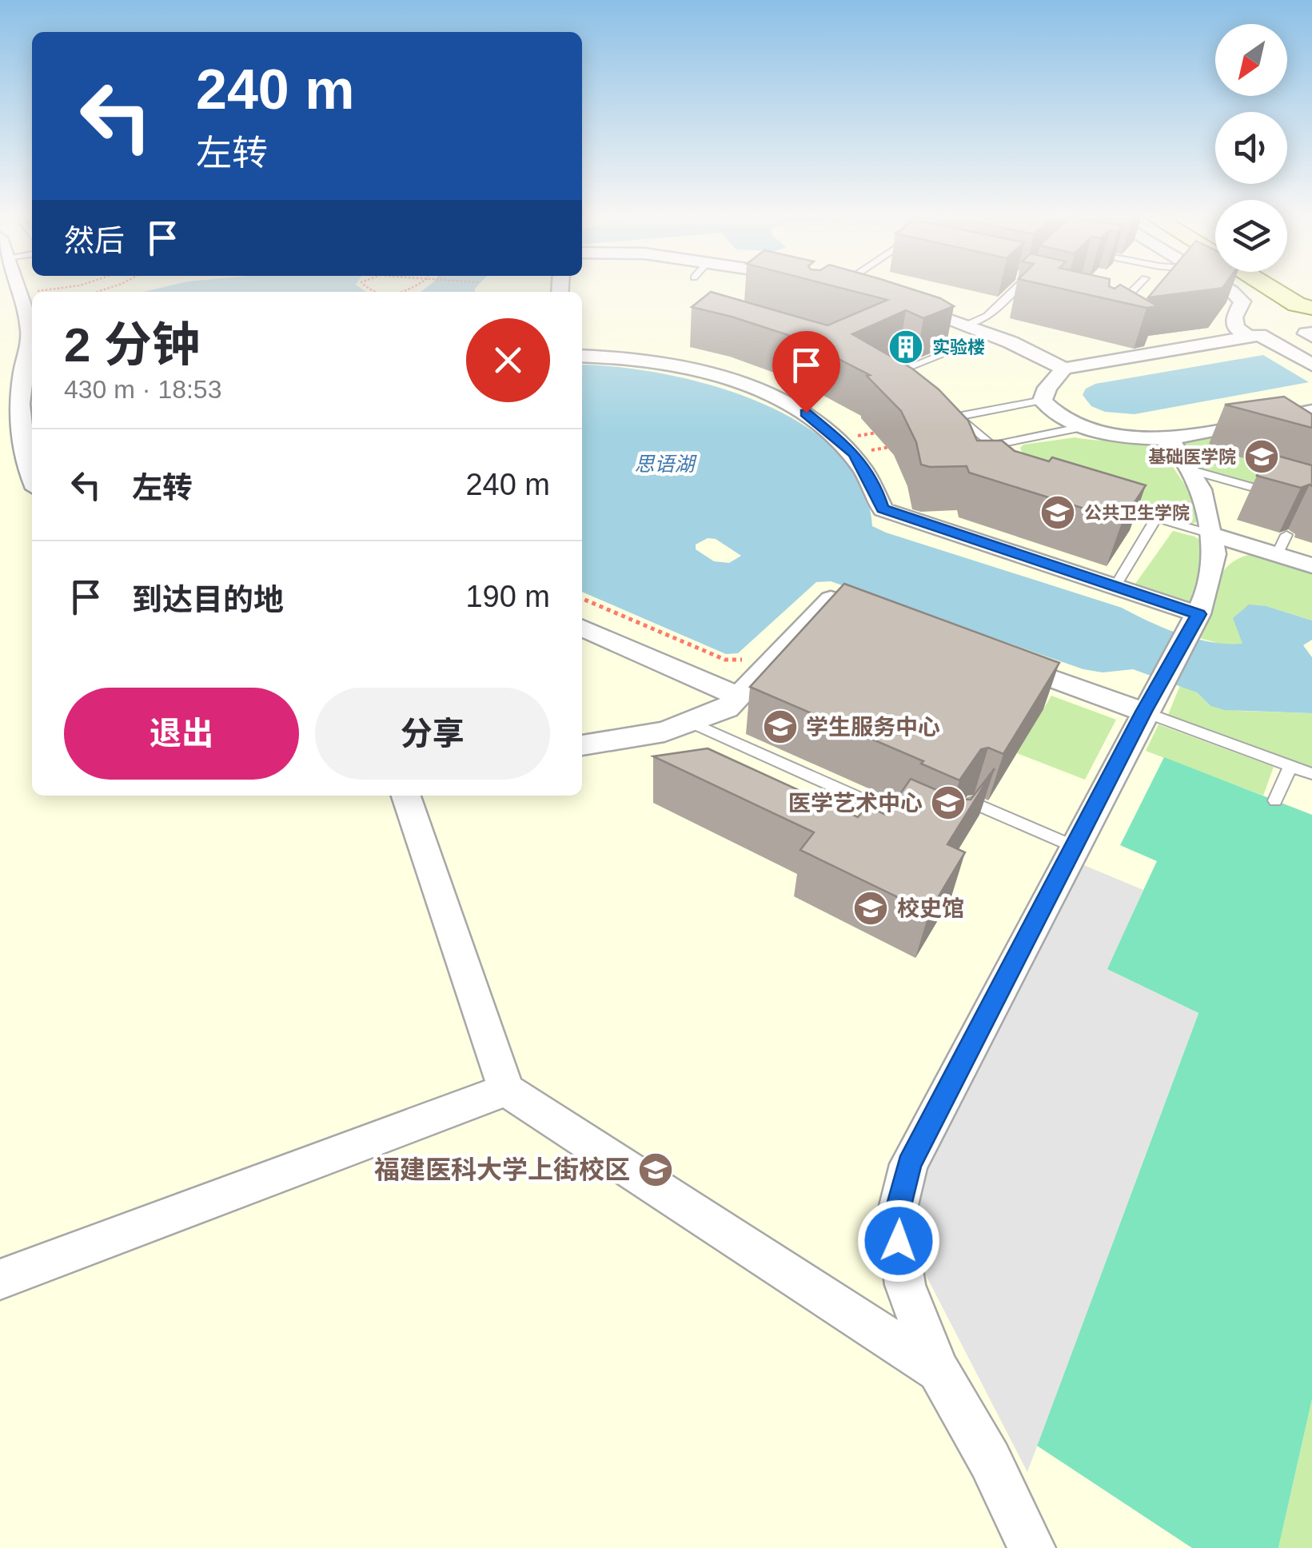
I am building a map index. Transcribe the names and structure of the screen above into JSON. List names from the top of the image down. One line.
{"water":["思语湖"],"places":{"building":["实验楼"],"school or university":["基础医学院","公共卫生学院","学生服务中心","医学艺术中心","校史馆","福建医科大学上街校区"]},"north":"bottom left","page":{"turn":["240 m","左转"],"then":"然后","heading":["2 分钟","430 m · 18:53"],"list":[{"name":"左转","value":"240 m"},{"name":"到达目的地","value":"190 m"}],"buttons":["退出","分享"]}}
